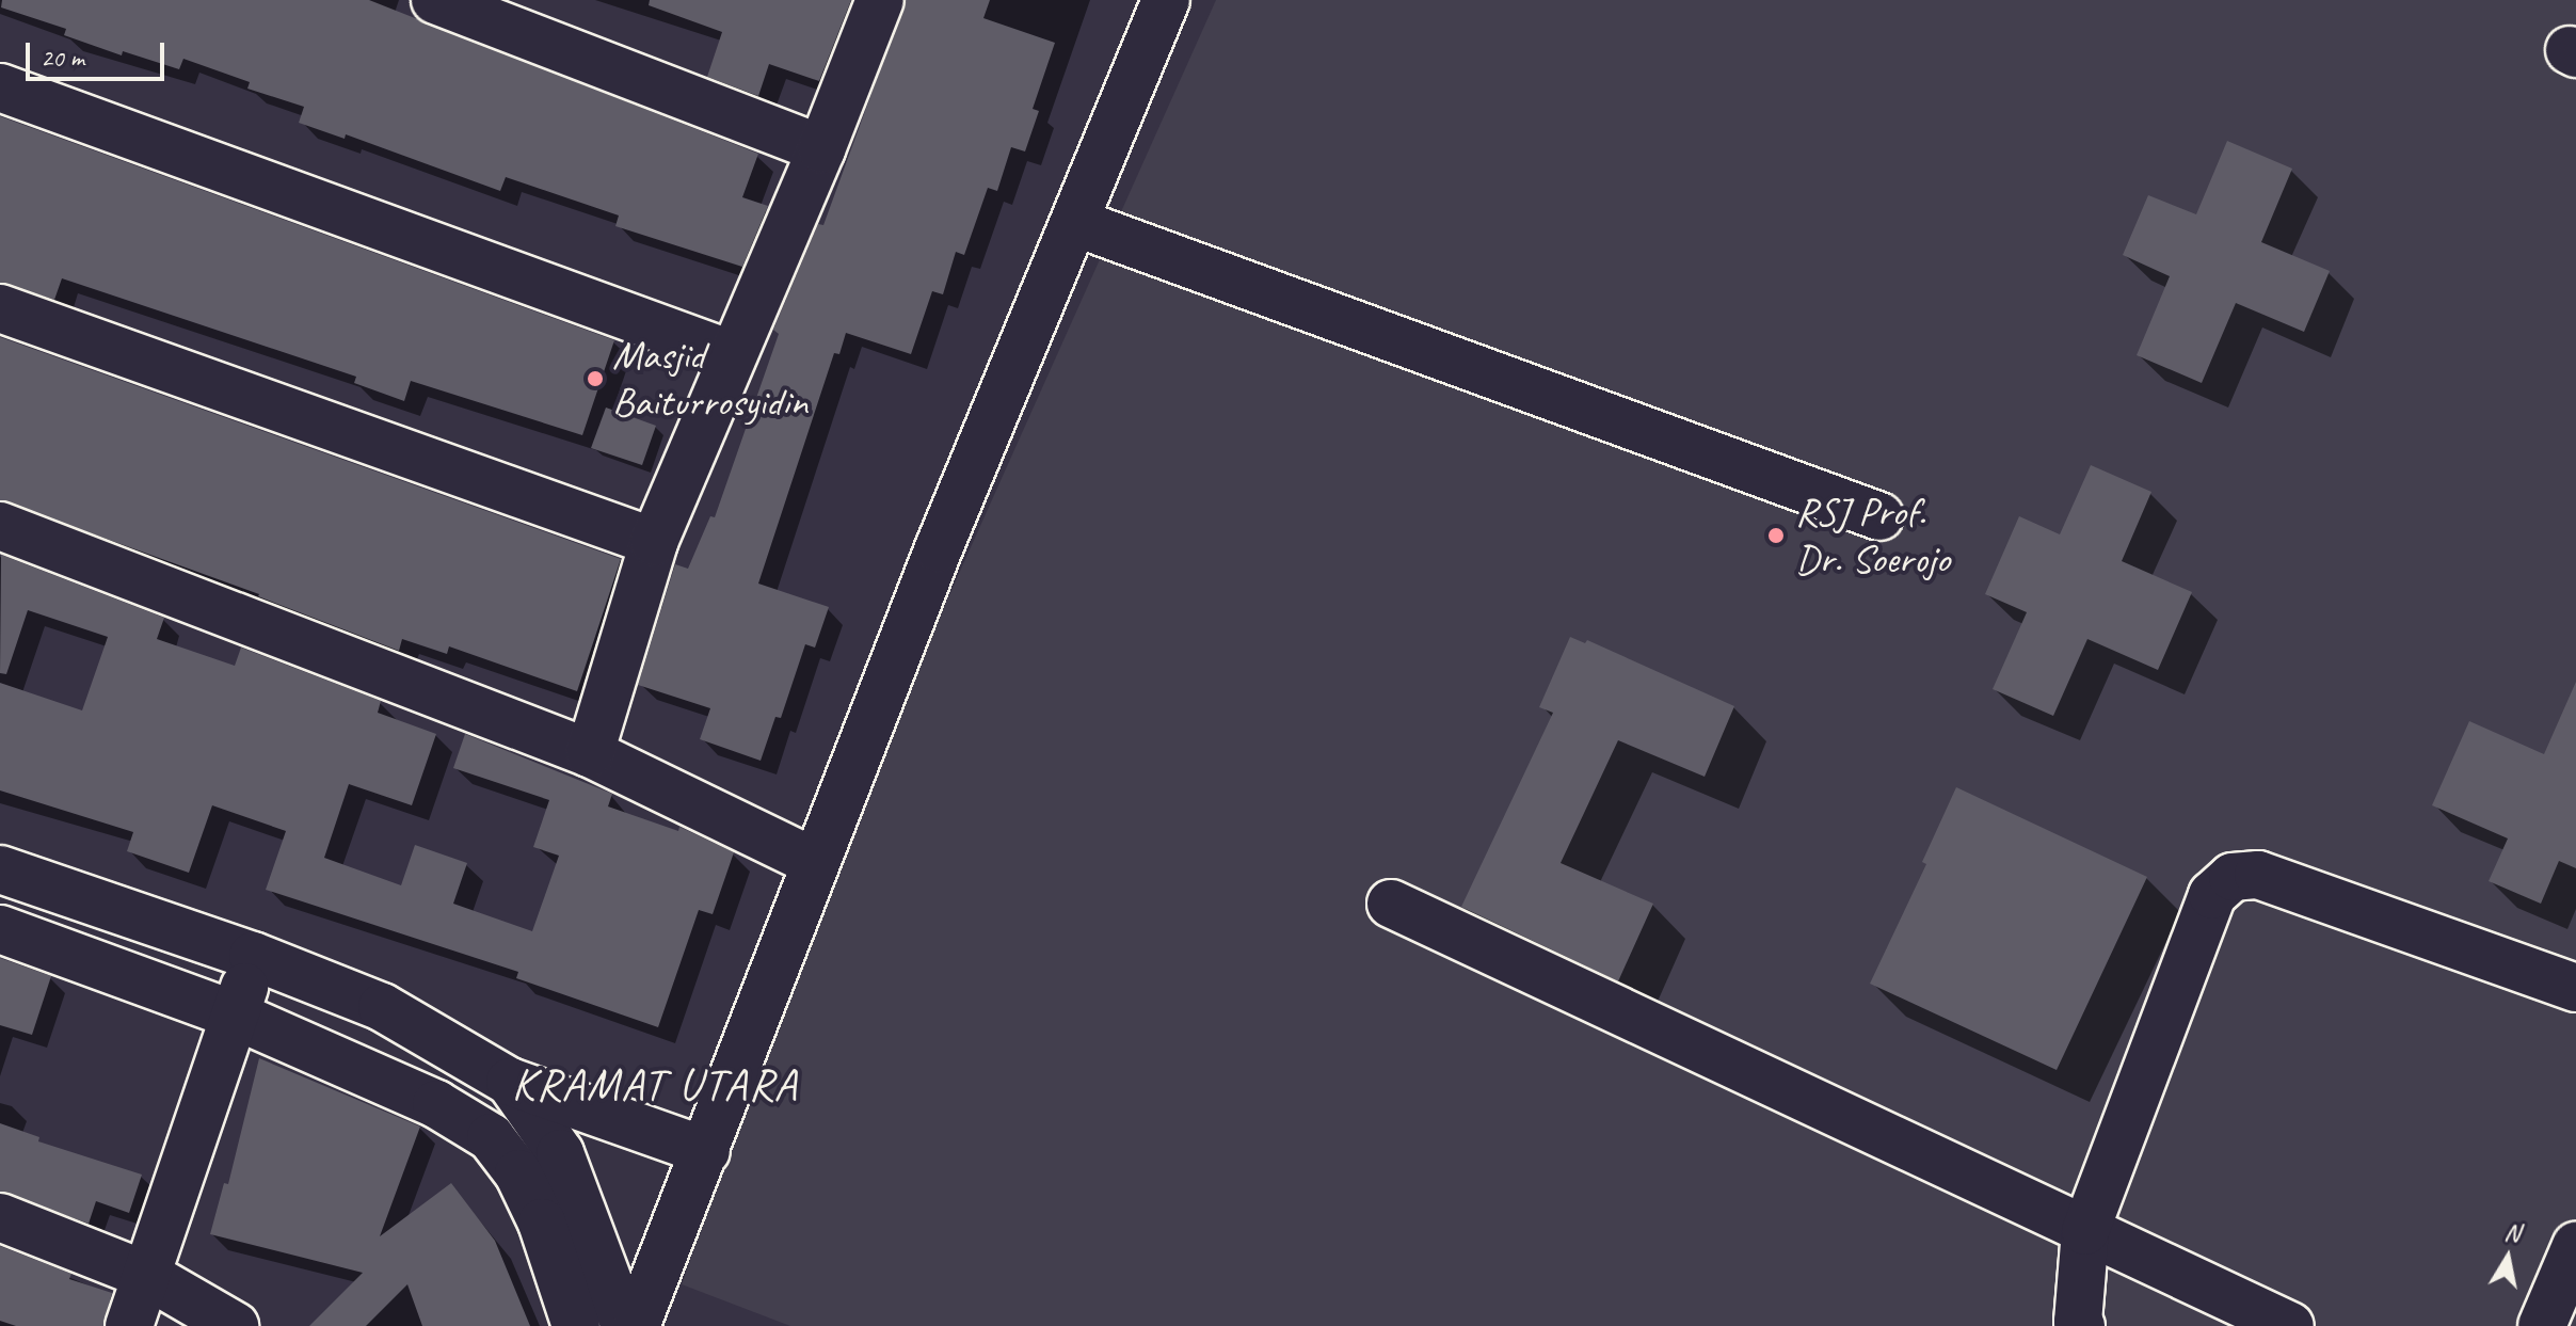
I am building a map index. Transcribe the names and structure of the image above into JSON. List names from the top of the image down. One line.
{"districts":["KRAMAT UTARA"],"places":["Masjid Baiturrosyidin","RSJ Prof. Dr. Soerojo"],"scale_bar":"20 m","north":"top"}
